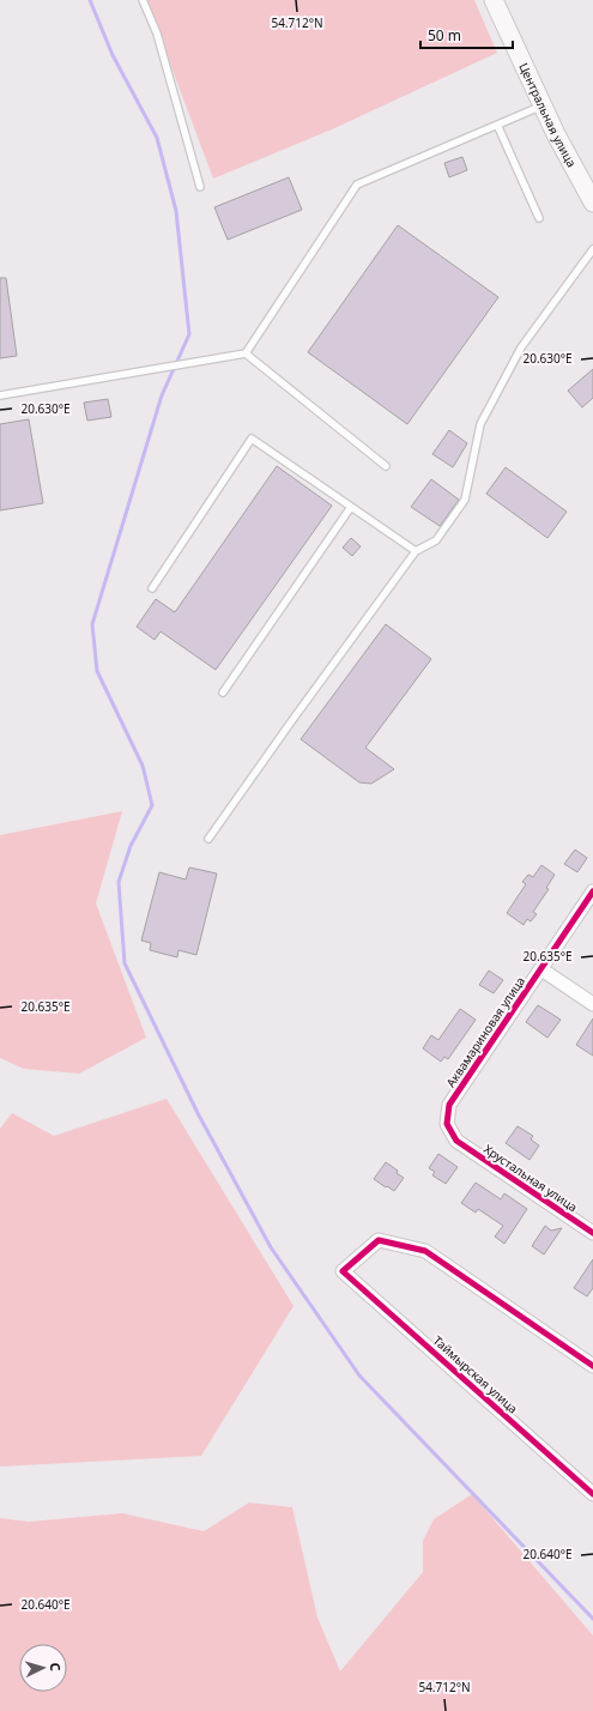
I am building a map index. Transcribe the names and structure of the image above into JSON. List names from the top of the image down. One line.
{"streets":{"main road":["Центральная улица"],"street":["Аквамариновая улица","Хрустальная улица","Таймырская улица"]},"crossings":[["Аквамариновая улица","Хрустальная улица"]],"scale_bar":"50 m","north":"right","coordinates":["54.712°N","20.630°E","20.635°E","20.640°E"]}
